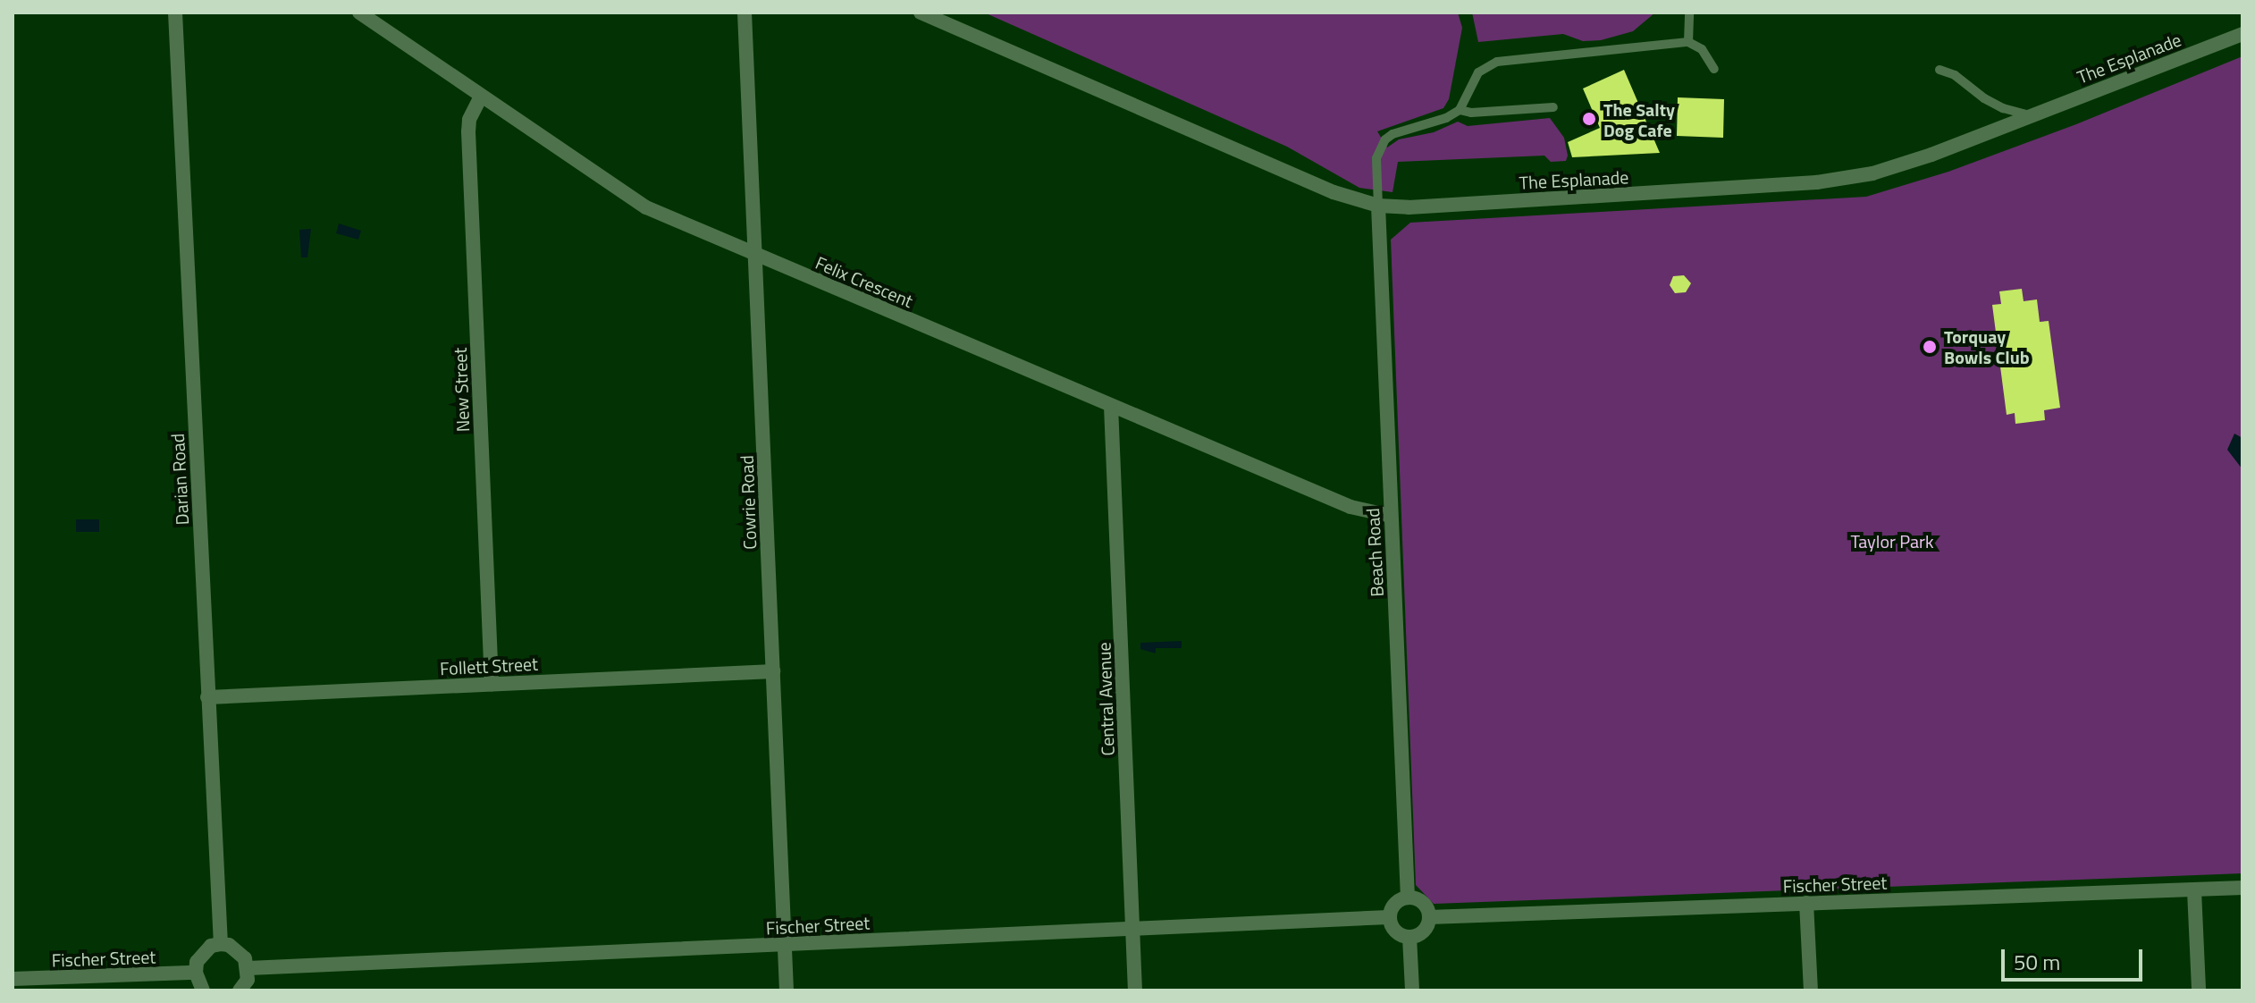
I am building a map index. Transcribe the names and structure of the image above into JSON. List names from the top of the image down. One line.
{"streets":{"street":["The Esplanade","Felix Crescent","New Street","Darian Road","Cowrie Road","Beach Road","Follett Street","Central Avenue","Fischer Street"]},"crossings":[["The Esplanade","Beach Road"],["Felix Crescent","New Street"],["Felix Crescent","Cowrie Road"],["Felix Crescent","Beach Road"],["Felix Crescent","Central Avenue"],["New Street","Follett Street"],["Darian Road","Follett Street"],["Cowrie Road","Follett Street"],["Cowrie Road","Fischer Street"],["Beach Road","Fischer Street"],["Central Avenue","Fischer Street"]],"parks":["Taylor Park"],"places":["The Salty Dog Cafe","Torquay Bowls Club"],"scale_bar":"50 m"}
